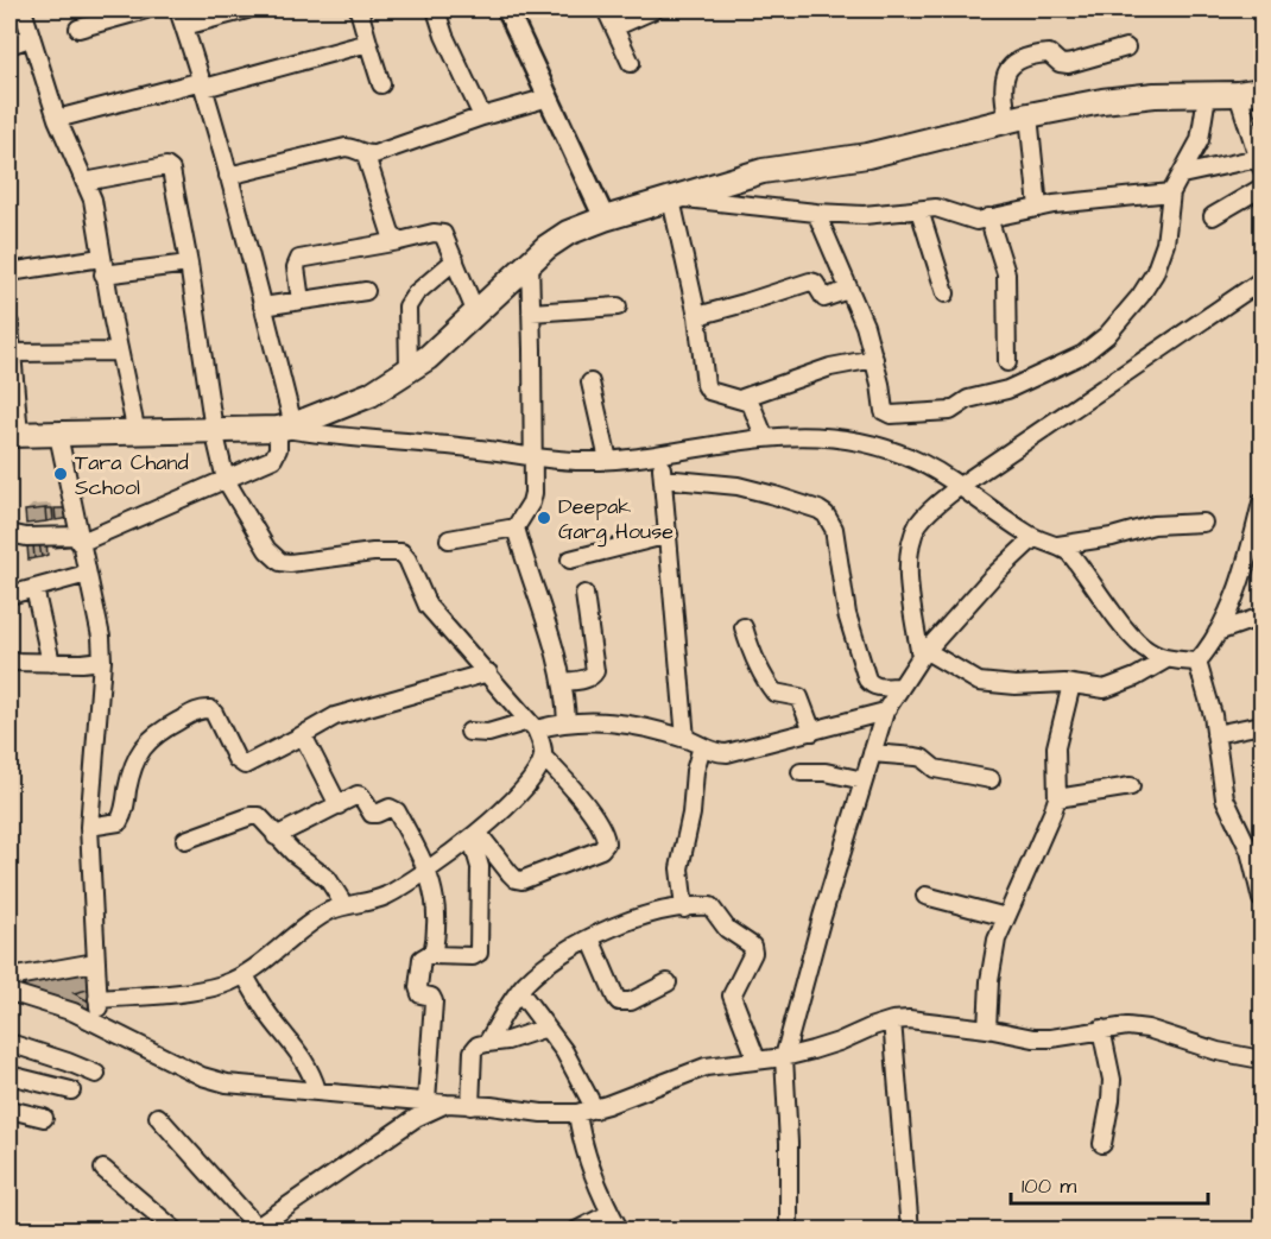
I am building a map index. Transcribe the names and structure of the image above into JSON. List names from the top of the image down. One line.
{"places":["Tara Chand School","Deepak Garg House"],"scale_bar":"100 m"}
